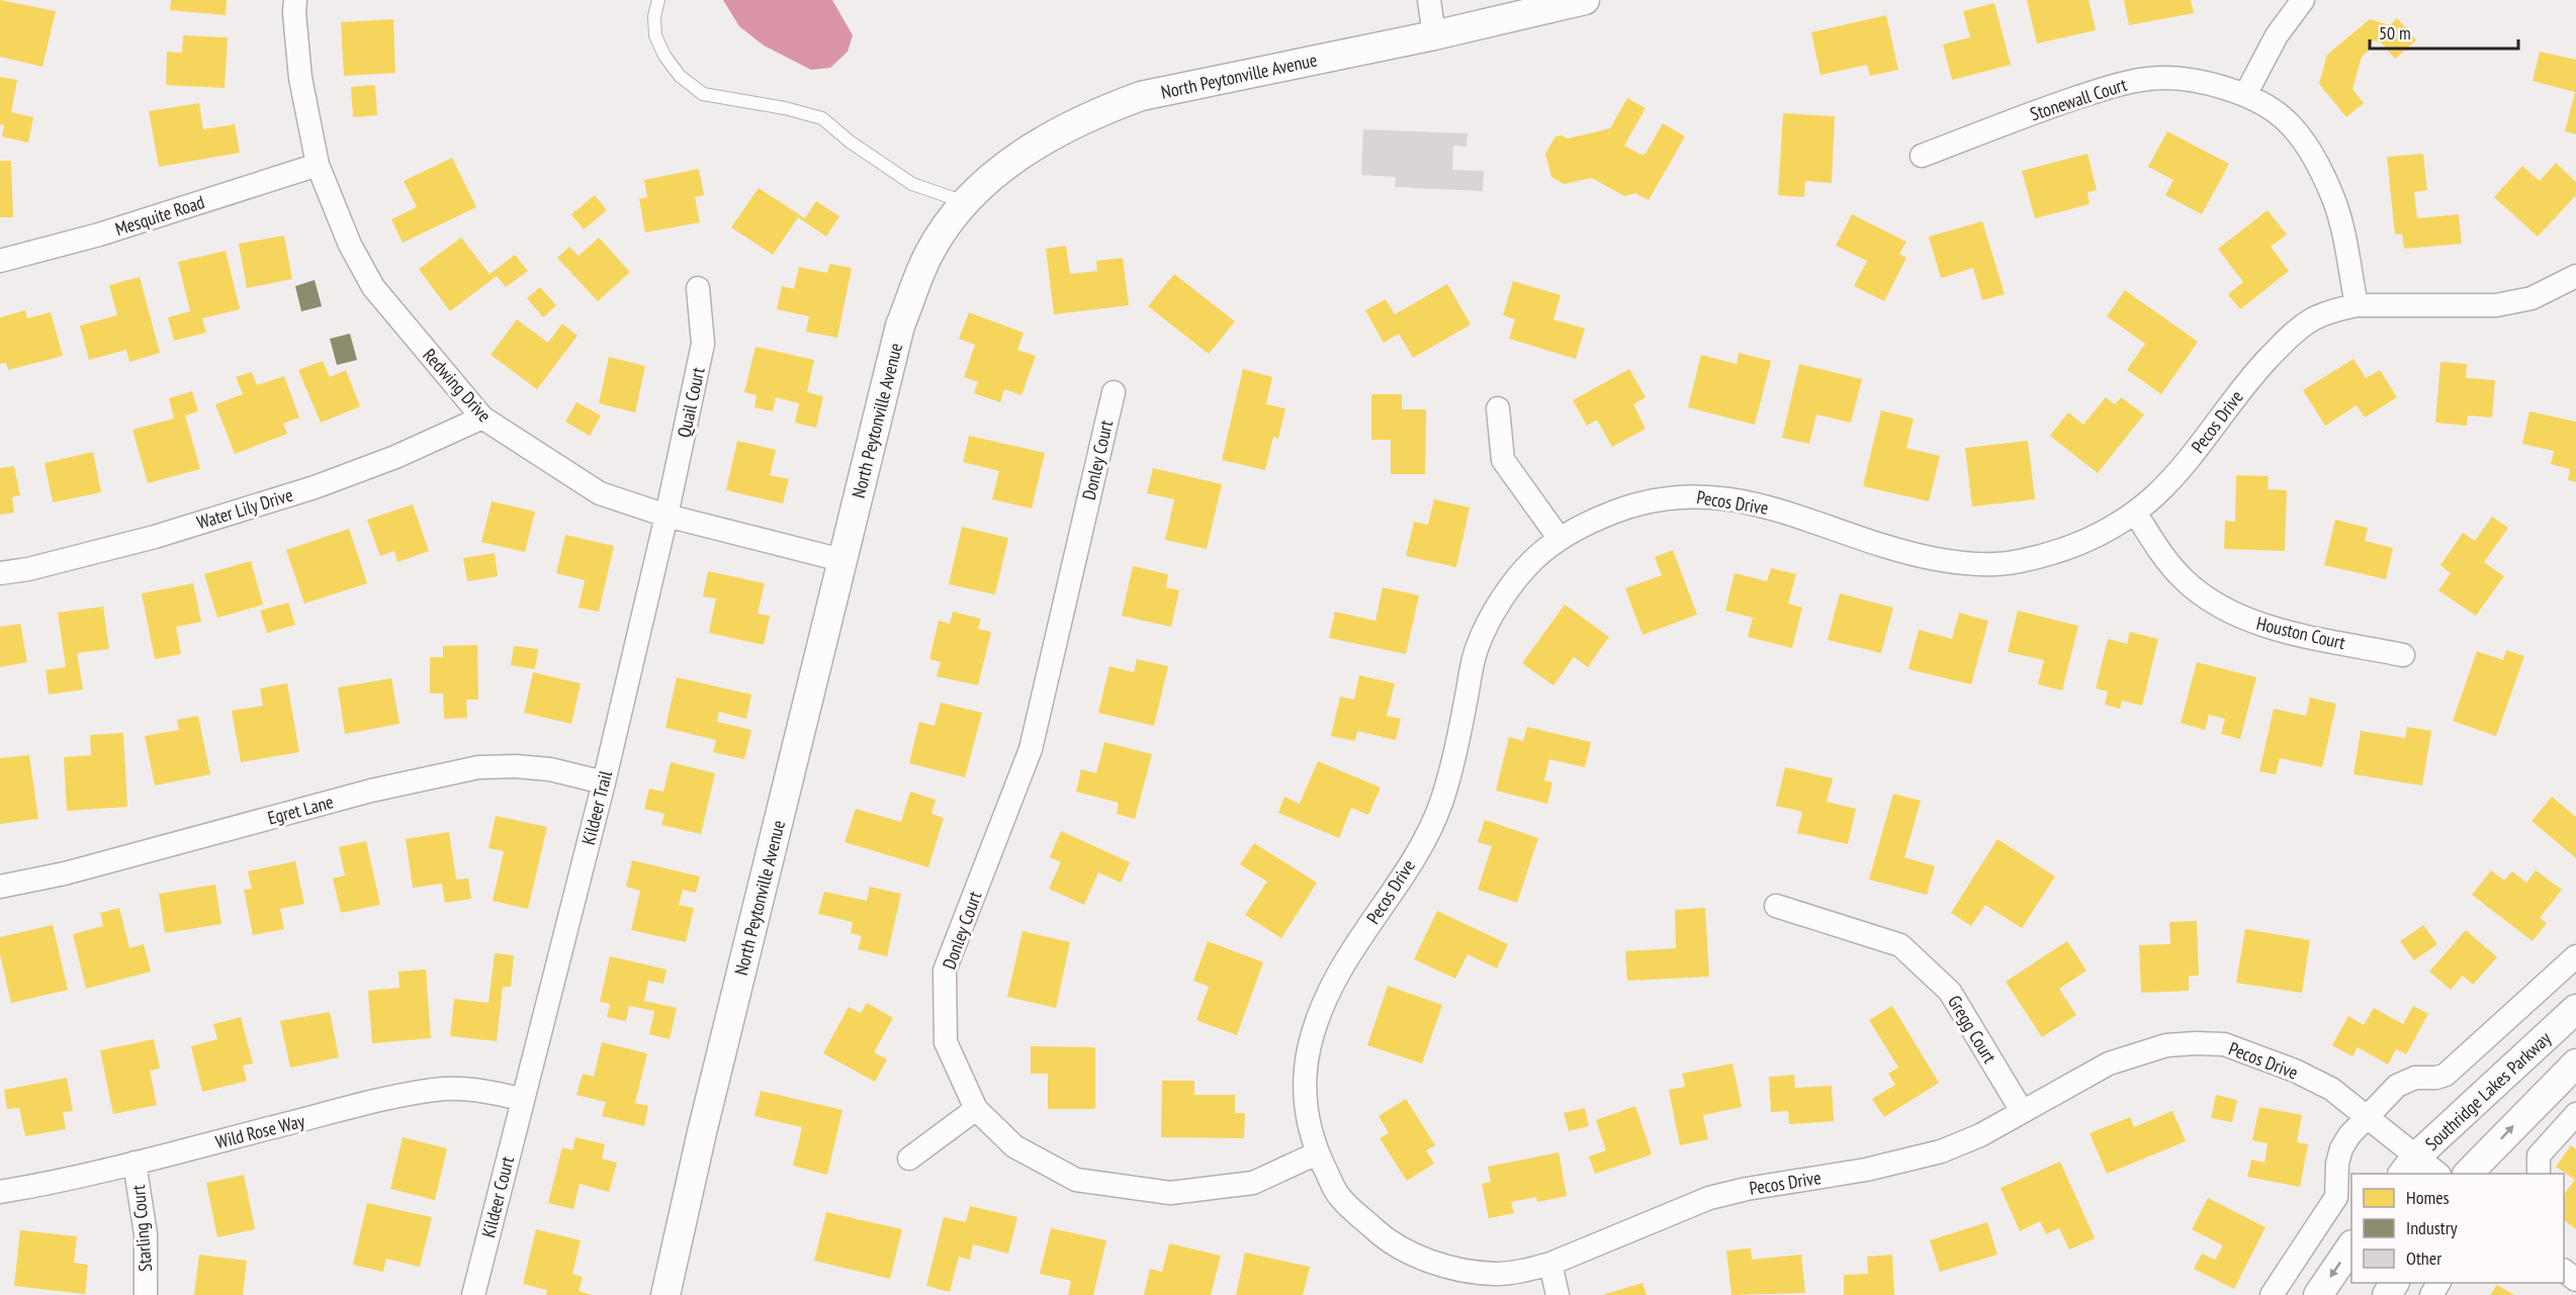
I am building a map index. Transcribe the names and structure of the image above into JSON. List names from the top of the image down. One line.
{"streets":{"street":["North Peytonville Avenue","Stonewall Court","Mesquite Road","Redwing Drive","Quail Court","Pecos Drive","Donley Court","Water Lily Drive","Houston Court","Kildeer Trail","Egret Lane","Gregg Court","Southridge Lakes Parkway","Wild Rose Way","Kildeer Court","Starling Court"]},"crossings":[["North Peytonville Avenue","Redwing Drive"],["Stonewall Court","Pecos Drive"],["Mesquite Road","Redwing Drive"],["Redwing Drive","Quail Court"],["Redwing Drive","Water Lily Drive"],["Redwing Drive","Kildeer Trail"],["Quail Court","Kildeer Trail"],["Pecos Drive","Donley Court"],["Pecos Drive","Houston Court"],["Pecos Drive","Gregg Court"],["Pecos Drive","Southridge Lakes Parkway"],["Kildeer Trail","Egret Lane"],["Kildeer Trail","Wild Rose Way"],["Kildeer Trail","Kildeer Court"],["Wild Rose Way","Kildeer Court"],["Wild Rose Way","Starling Court"]],"legend":["Homes","Industry","Other"],"scale_bar":"50 m"}
